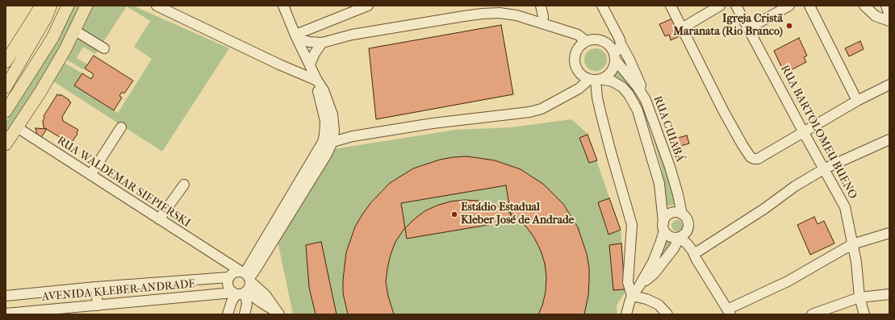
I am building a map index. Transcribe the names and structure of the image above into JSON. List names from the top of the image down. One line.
{"streets":{"street":["RUA CUIABÁ","RUA BARTOLOMEU BUENO","RUA WALDEMAR SIEPIERSKI","AVENIDA KLEBER ANDRADE"]},"crossings":[["RUA WALDEMAR SIEPIERSKI","AVENIDA KLEBER ANDRADE"]],"places":["Igreja Cristã Maranata (Rio Branco)","Estádio Estadual Kleber José de Andrade"]}
